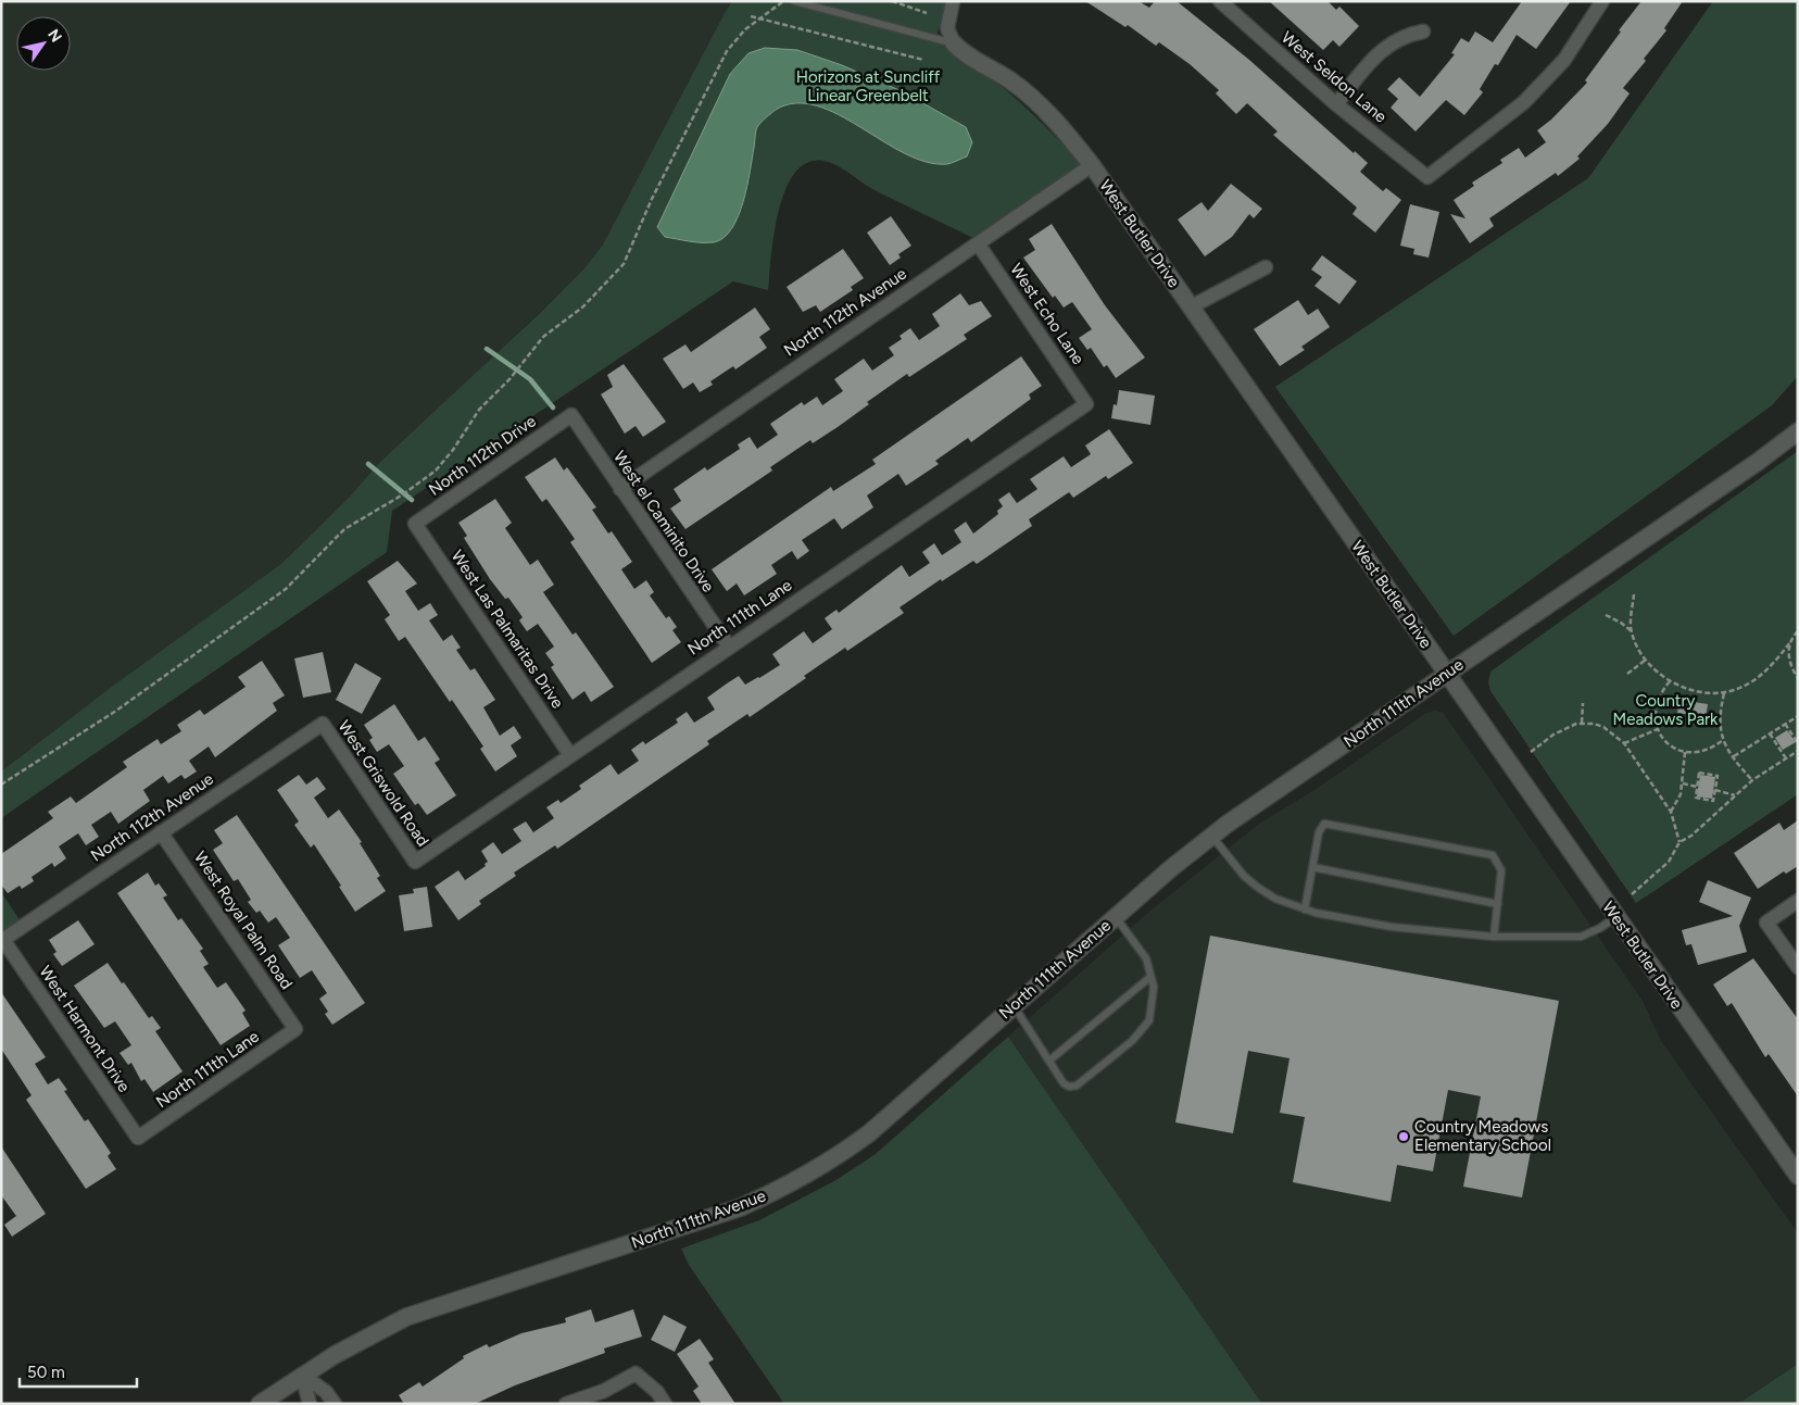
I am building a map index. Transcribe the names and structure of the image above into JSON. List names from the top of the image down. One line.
{"streets":{"street":["West Seldon Lane","West Butler Drive","North 112th Avenue","West Echo Lane","North 112th Drive","West el Caminito Drive","North 111th Lane","West Las Palmaritas Drive","North 111th Avenue","West Griswold Road","West Royal Palm Road","West Harmont Drive"]},"crossings":[["West Butler Drive","North 112th Avenue"],["West Butler Drive","North 111th Avenue"],["North 112th Avenue","West Echo Lane"],["North 112th Avenue","West el Caminito Drive"],["North 112th Avenue","West Griswold Road"],["North 112th Avenue","West Royal Palm Road"],["North 112th Avenue","West Harmont Drive"],["West Echo Lane","North 111th Lane"],["North 112th Drive","West el Caminito Drive"],["North 112th Drive","West Las Palmaritas Drive"],["West el Caminito Drive","North 111th Lane"],["North 111th Lane","West Las Palmaritas Drive"],["North 111th Lane","West Griswold Road"],["North 111th Lane","West Royal Palm Road"],["North 111th Lane","West Harmont Drive"]],"parks":["Horizons at Suncliff Linear Greenbelt","Country Meadows Park"],"places":["Country Meadows Elementary School"],"scale_bar":"50 m","north":"top right"}
